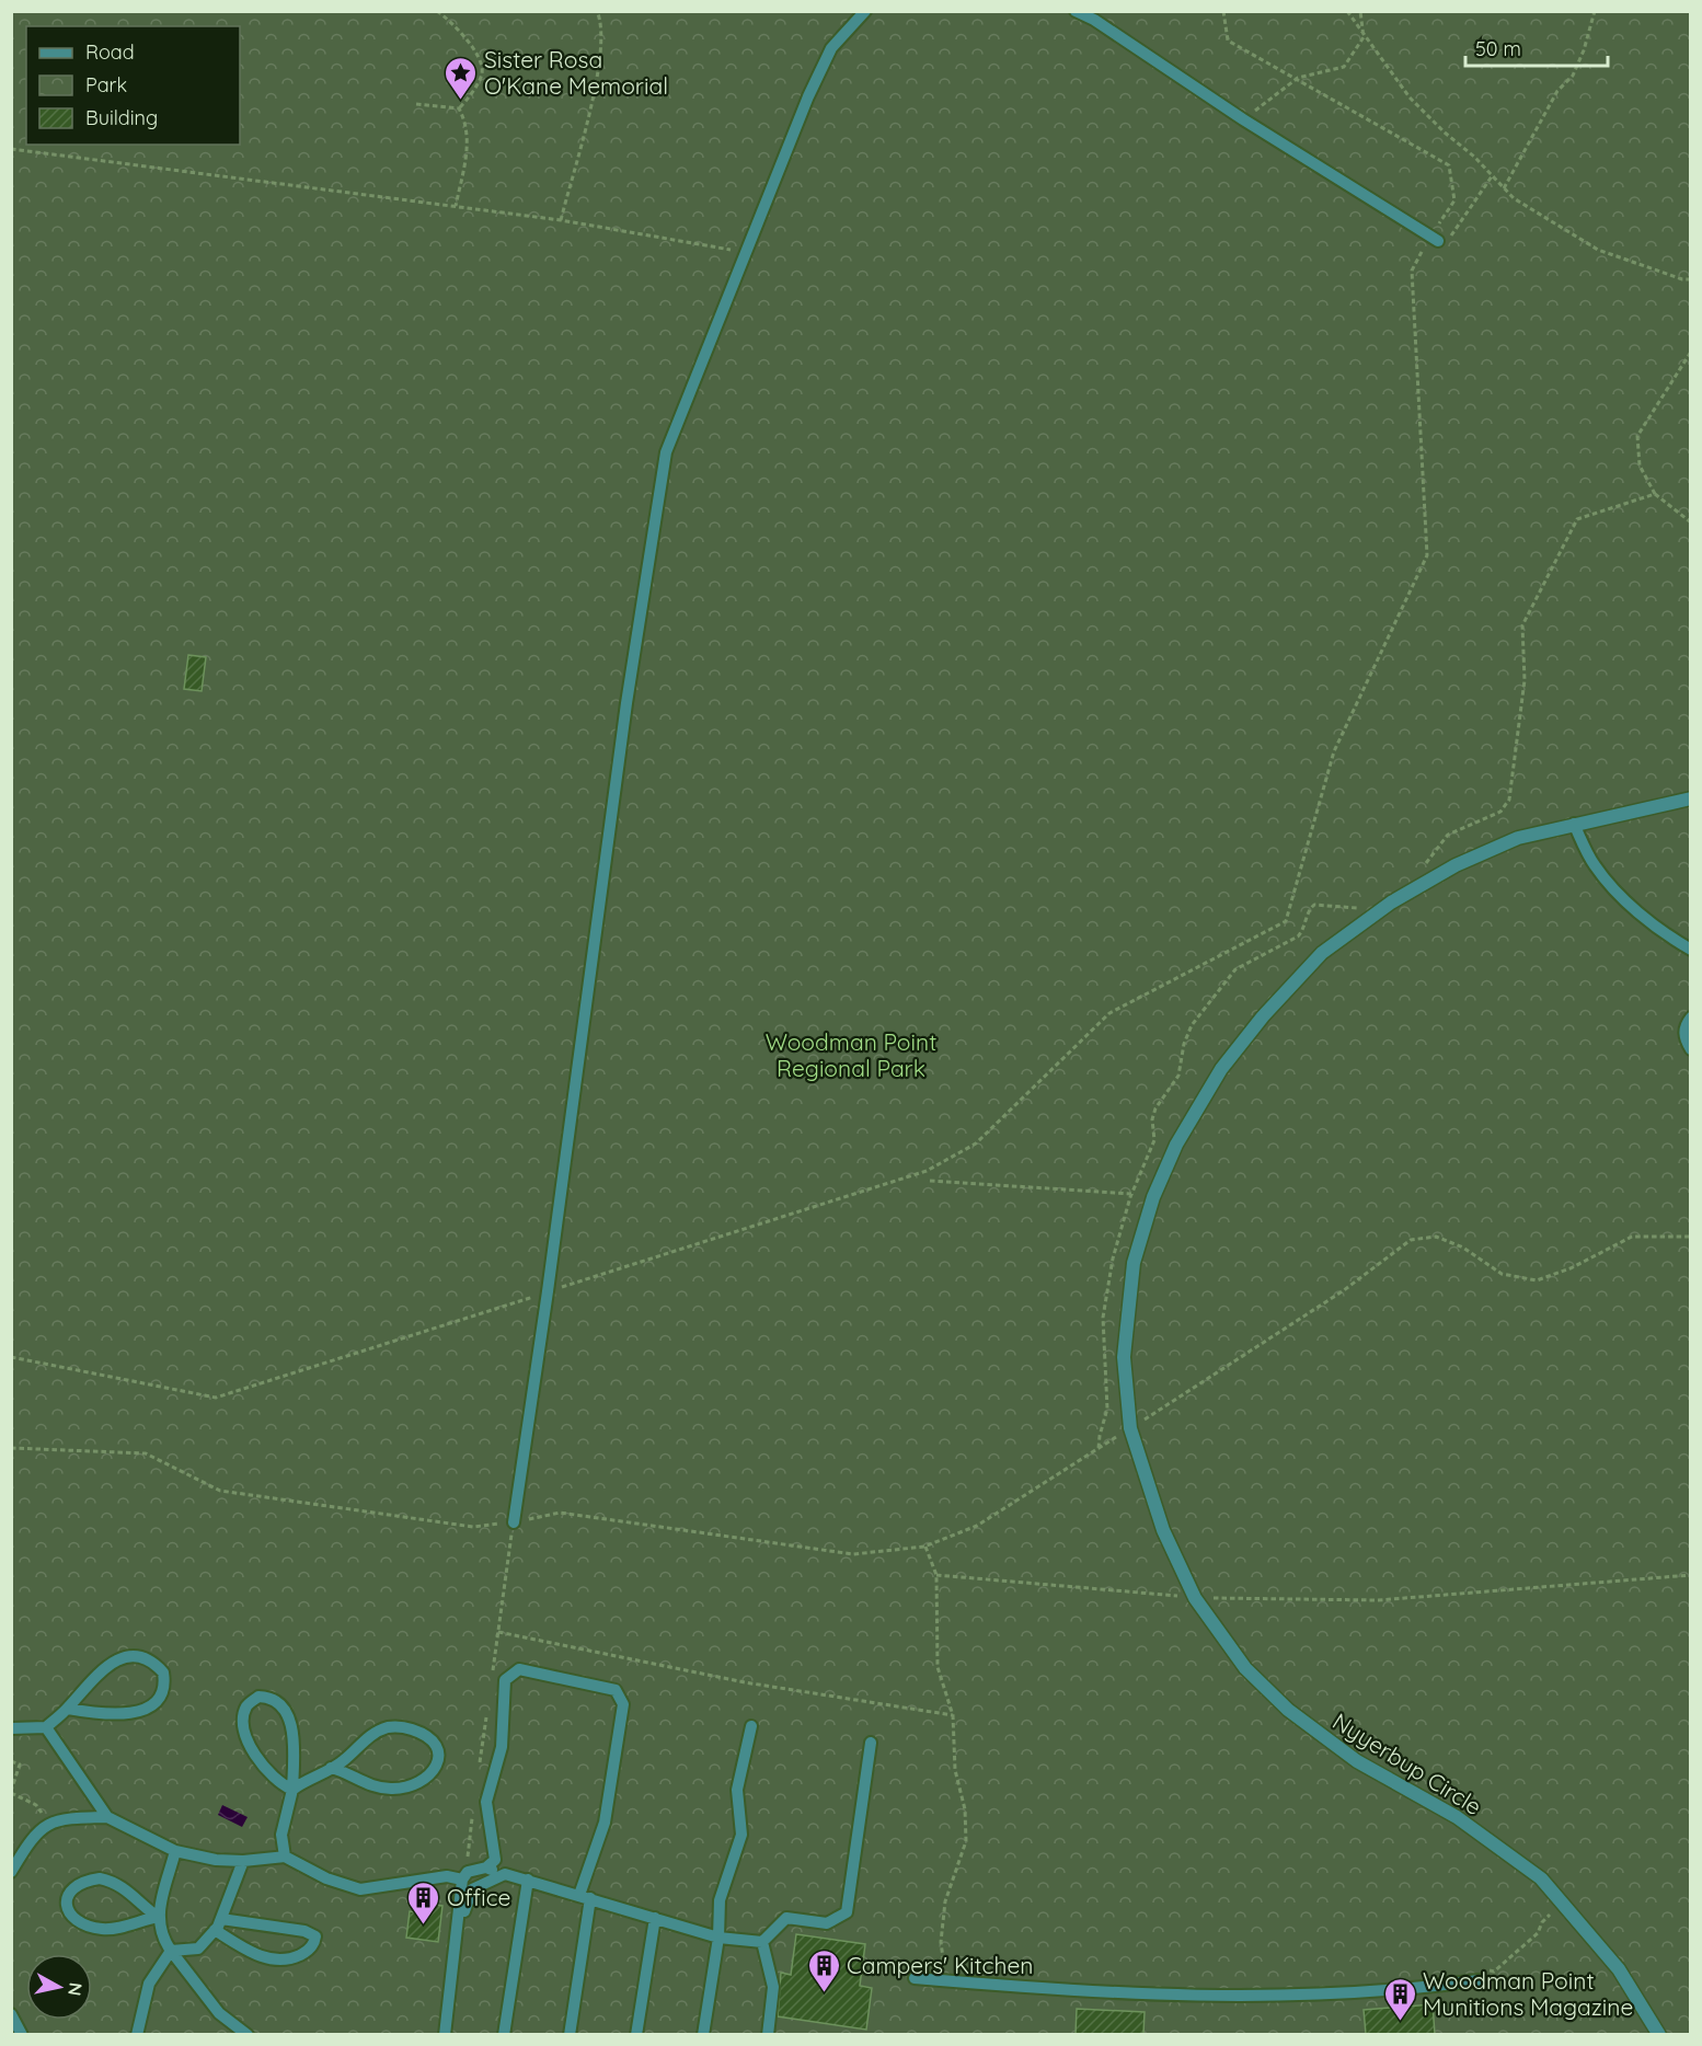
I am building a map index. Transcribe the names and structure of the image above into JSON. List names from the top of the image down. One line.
{"streets":{"street":["Nyyerbup Circle"]},"parks":["Woodman Point Regional Park"],"places":{"place":["Sister Rosa O'Kane Memorial"],"building":["Office","Campers' Kitchen","Woodman Point Munitions Magazine"]},"legend":["Road","Park","Building"],"scale_bar":"50 m","north":"right"}
